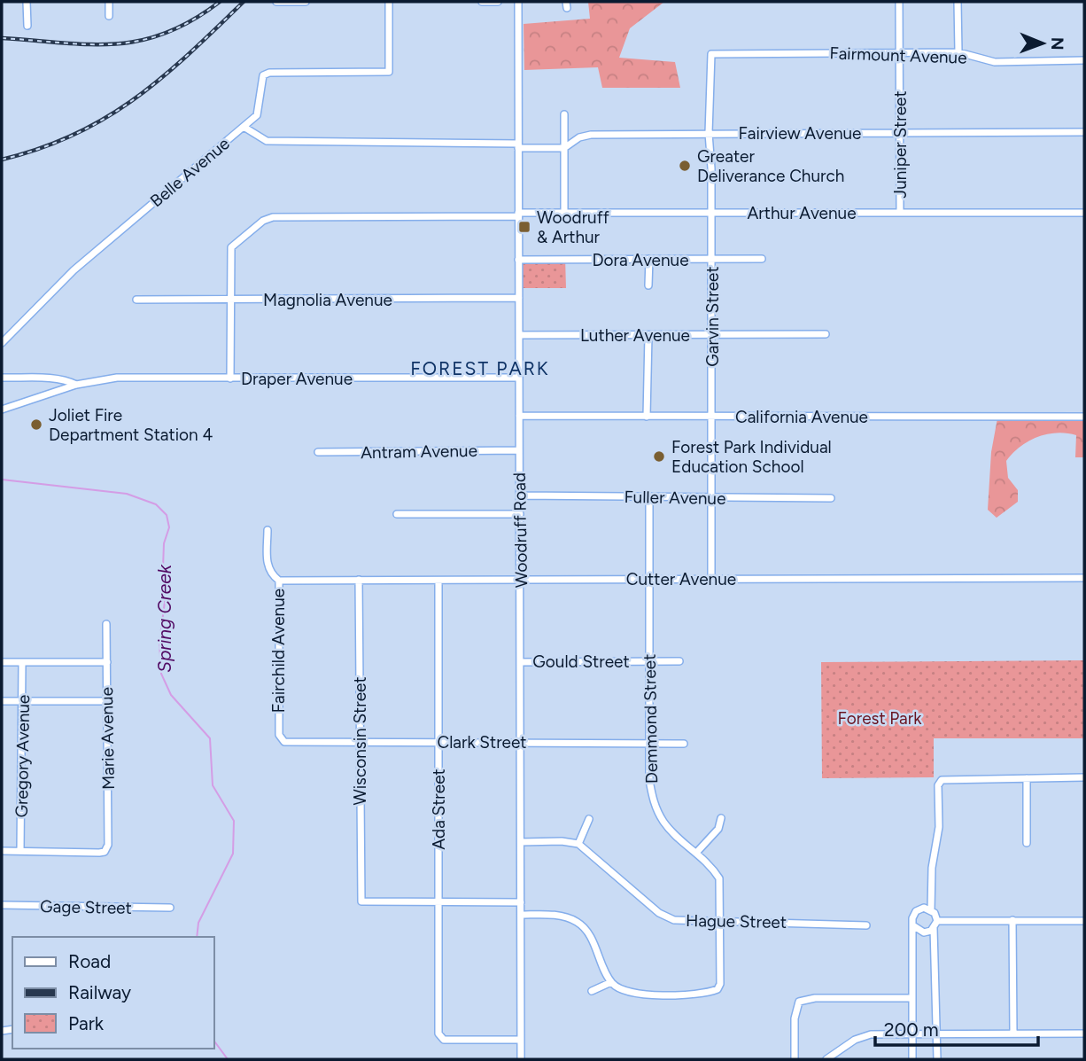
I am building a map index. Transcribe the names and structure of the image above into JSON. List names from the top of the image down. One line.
{"streets":{"street":["Fairmount Avenue","Fairview Avenue","Juniper Street","Belle Avenue","Arthur Avenue","Dora Avenue","Magnolia Avenue","Garvin Street","Luther Avenue","Draper Avenue","California Avenue","Antram Avenue","Fuller Avenue","Woodruff Road","Cutter Avenue","Fairchild Avenue","Gould Street","Demmond Street","Marie Avenue","Wisconsin Street","Clark Street","Gregory Avenue","Ada Street","Gage Street","Hague Street"]},"crossings":[["Fairmount Avenue","Juniper Street"],["Fairmount Avenue","Garvin Street"],["Fairview Avenue","Juniper Street"],["Fairview Avenue","Belle Avenue"],["Fairview Avenue","Garvin Street"],["Fairview Avenue","Woodruff Road"],["Juniper Street","Arthur Avenue"],["Arthur Avenue","Magnolia Avenue"],["Arthur Avenue","Garvin Street"],["Arthur Avenue","Woodruff Road"],["Dora Avenue","Garvin Street"],["Dora Avenue","Woodruff Road"],["Magnolia Avenue","Woodruff Road"],["Garvin Street","Luther Avenue"],["Garvin Street","California Avenue"],["Garvin Street","Fuller Avenue"],["Garvin Street","Cutter Avenue"],["Luther Avenue","Woodruff Road"],["Draper Avenue","Woodruff Road"],["California Avenue","Woodruff Road"],["Antram Avenue","Woodruff Road"],["Fuller Avenue","Woodruff Road"],["Fuller Avenue","Demmond Street"],["Woodruff Road","Cutter Avenue"],["Woodruff Road","Gould Street"],["Woodruff Road","Clark Street"],["Woodruff Road","Ada Street"],["Cutter Avenue","Fairchild Avenue"],["Cutter Avenue","Demmond Street"],["Cutter Avenue","Wisconsin Street"],["Cutter Avenue","Ada Street"],["Fairchild Avenue","Clark Street"],["Gould Street","Demmond Street"],["Demmond Street","Clark Street"],["Demmond Street","Hague Street"],["Marie Avenue","Gregory Avenue"],["Wisconsin Street","Clark Street"],["Wisconsin Street","Ada Street"],["Clark Street","Ada Street"]],"districts":["FOREST PARK"],"water":["Spring Creek"],"parks":["Forest Park"],"places":{"other":["Greater Deliverance Church","Joliet Fire Department Station 4","Forest Park Individual Education School"],"transit":["Woodruff & Arthur"]},"legend":["Road","Railway","Park"],"scale_bar":"200 m","north":"right"}
